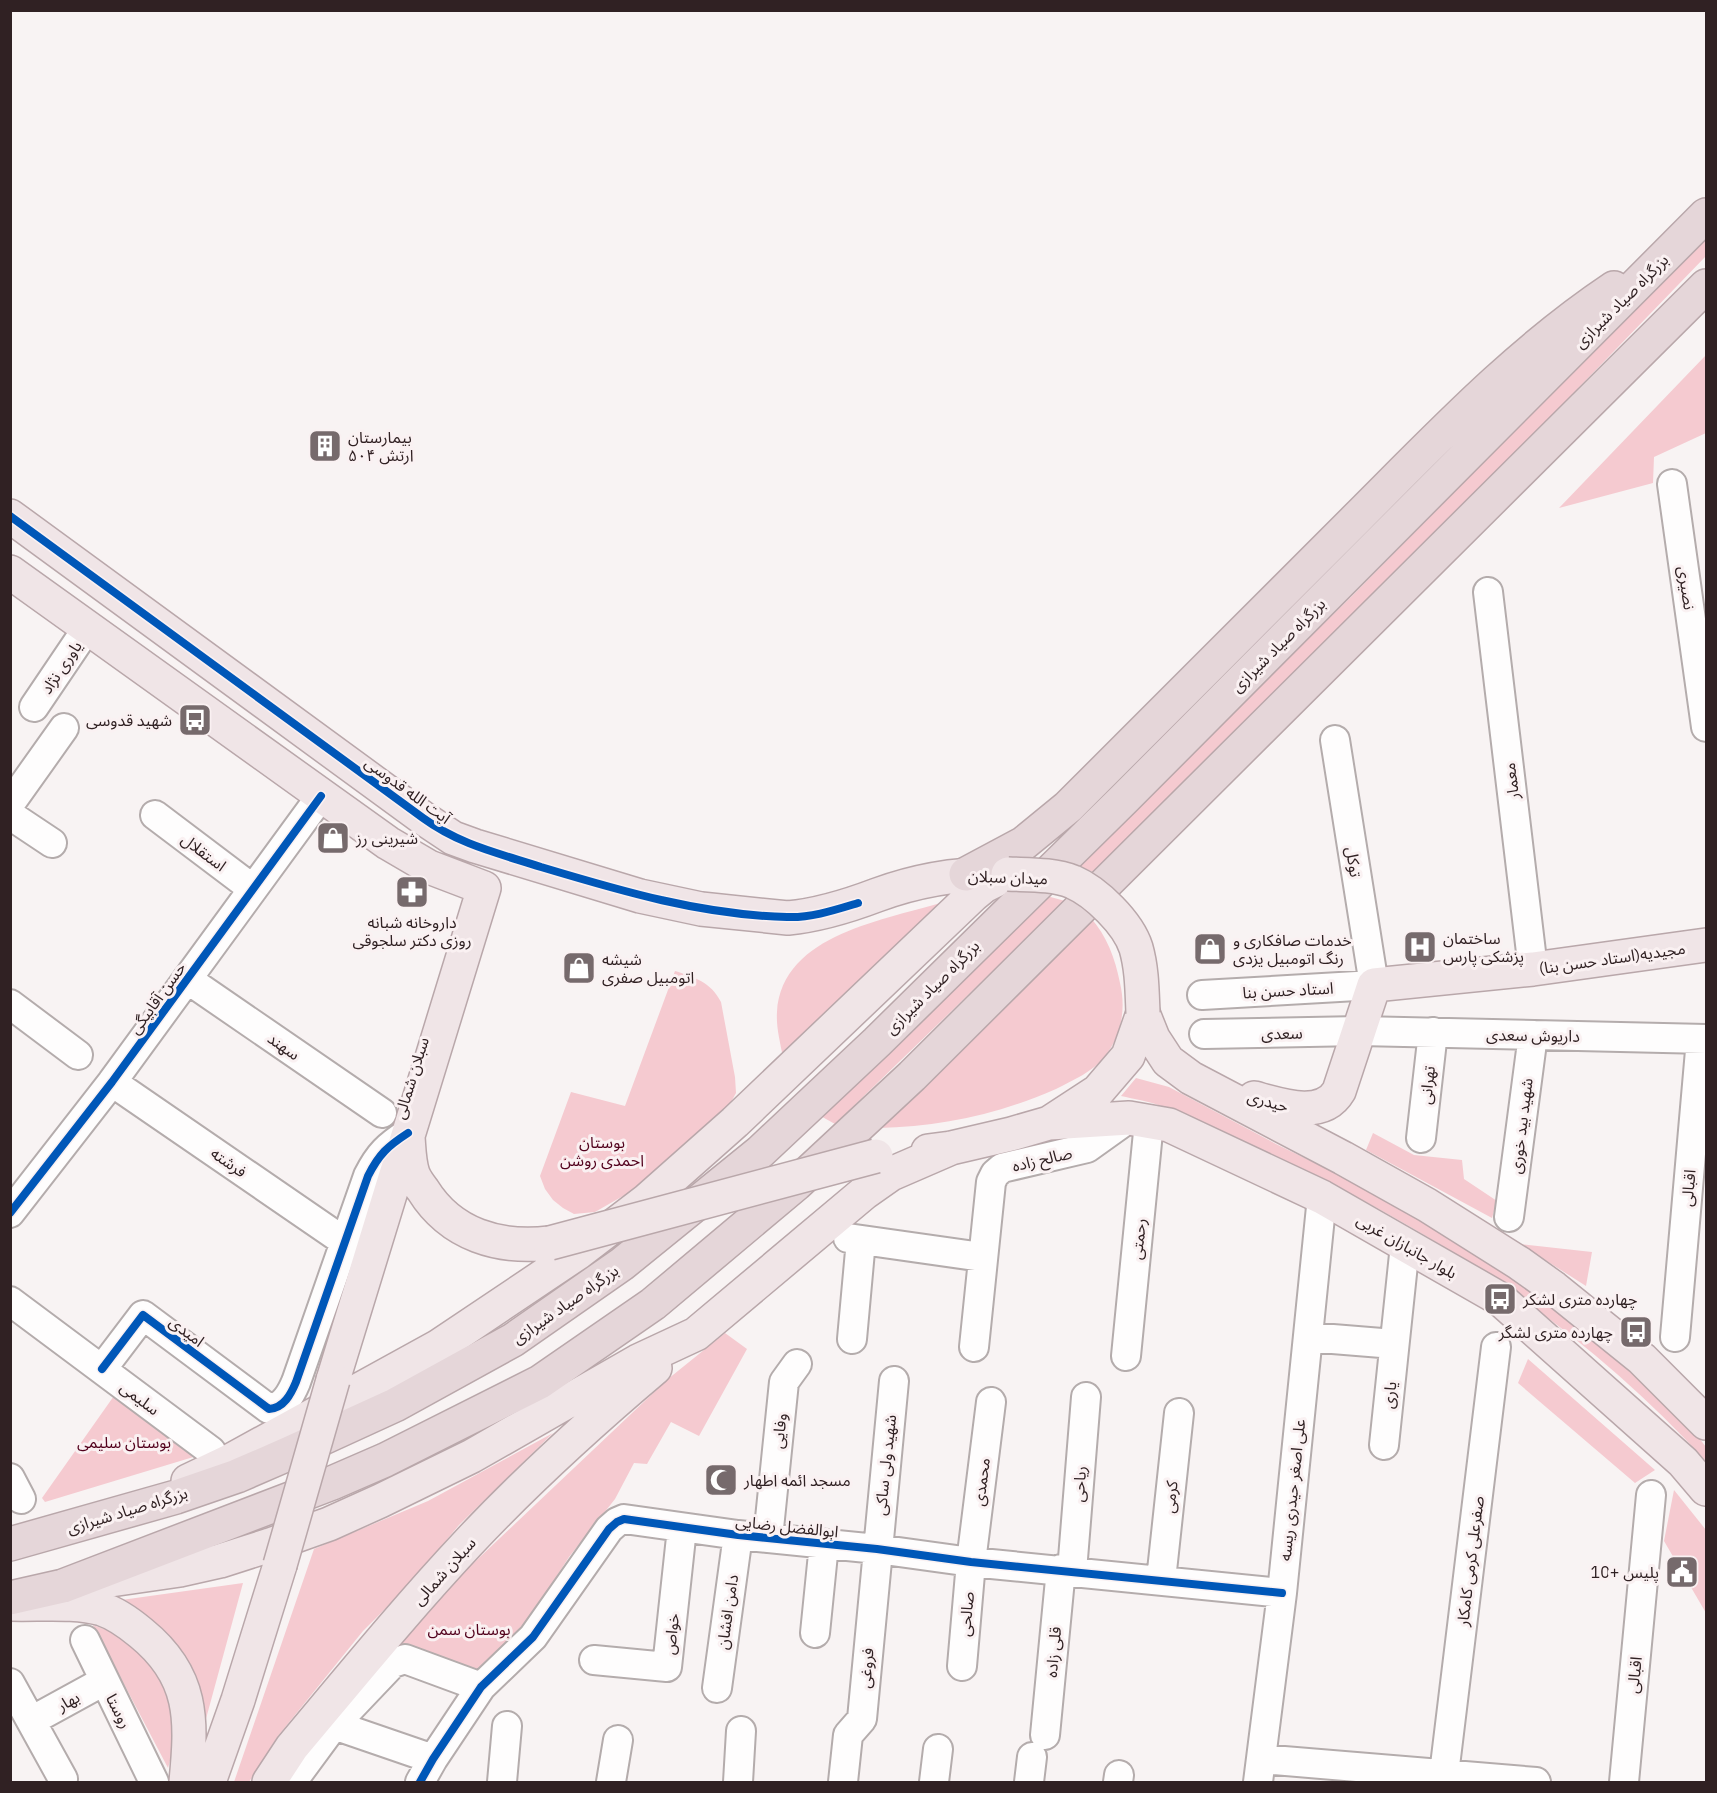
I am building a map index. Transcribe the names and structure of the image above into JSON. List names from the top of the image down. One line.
{"streets":{"highway":["بزرگراه صیاد شیرازی"],"main road":["آیت الله قدوسی","میدان سبلان","مجیدیه(استاد حسن بنا)","سبلان شمالی","حیدری","بلوار جانبازان غربی"],"street":["نصیری","یاوری نژاد","معمار","استقلال","توکل","استاد حسن بنا","حسن آقابیگی","سعدی","داریوش سعدی","سهند","تهرانی","شهید بید خوری","صالح زاده","فرشته","اقبالی","رحمتی","امیدی","یاری","سلیمی","وفایی","شهید ولی ساکی","محمدی","ریاحی","علی اصغر حیدری ریسه","کرمی","ابوالفضل رضایی","صفرعلی کرمی کامکار","دامن افشان","صالحی","خواص","قلی زاده","فروغی","بهار","روستا"]},"crossings":[["معمار","مجیدیه(استاد حسن بنا)"],["آیت الله قدوسی","میدان سبلان"],["استقلال","حسن آقابیگی"],["توکل","مجیدیه(استاد حسن بنا)"],["توکل","استاد حسن بنا"],["میدان سبلان","سبلان شمالی"],["میدان سبلان","بلوار جانبازان غربی"],["مجیدیه(استاد حسن بنا)","استاد حسن بنا"],["حسن آقابیگی","سهند"],["حسن آقابیگی","سبلان شمالی"],["حسن آقابیگی","فرشته"],["سعدی","داریوش سعدی"],["سعدی","حیدری"],["داریوش سعدی","تهرانی"],["داریوش سعدی","حیدری"],["داریوش سعدی","شهید بید خوری"],["داریوش سعدی","اقبالی"],["صالح زاده","رحمتی"],["صالح زاده","بلوار جانبازان غربی"],["فرشته","امیدی"],["رحمتی","بلوار جانبازان غربی"],["بلوار جانبازان غربی","یاری"],["بلوار جانبازان غربی","علی اصغر حیدری ریسه"],["امیدی","سلیمی"],["وفایی","ابوالفضل رضایی"],["شهید ولی ساکی","ابوالفضل رضایی"],["شهید ولی ساکی","فروغی"],["محمدی","ابوالفضل رضایی"],["محمدی","صالحی"],["ریاحی","ابوالفضل رضایی"],["ریاحی","قلی زاده"],["علی اصغر حیدری ریسه","ابوالفضل رضایی"],["کرمی","ابوالفضل رضایی"],["ابوالفضل رضایی","دامن افشان"],["ابوالفضل رضایی","صالحی"],["ابوالفضل رضایی","خواص"],["ابوالفضل رضایی","قلی زاده"],["ابوالفضل رضایی","فروغی"],["بهار","روستا"]],"parks":["بوستان احمدی روشن","بوستان سلیمی","بوستان سمن"],"places":{"building":["بیمارستان ۵۰۴ ارتش"],"bus stop":["شهید قدوسی","چهارده متری لشکر","چهارده متری لشگر"],"shop":["شیرینی رز","خدمات صافکاری و رنگ اتومبیل یزدی","شیشه اتومبیل صفری"],"pharmacy":["داروخانه شبانه روزی دکتر سلجوقی"],"hospital":["ساختمان پزشکی پارس"],"mosque":["مسجد ائمه اطهار"],"public building":["پلیس +10"]}}
